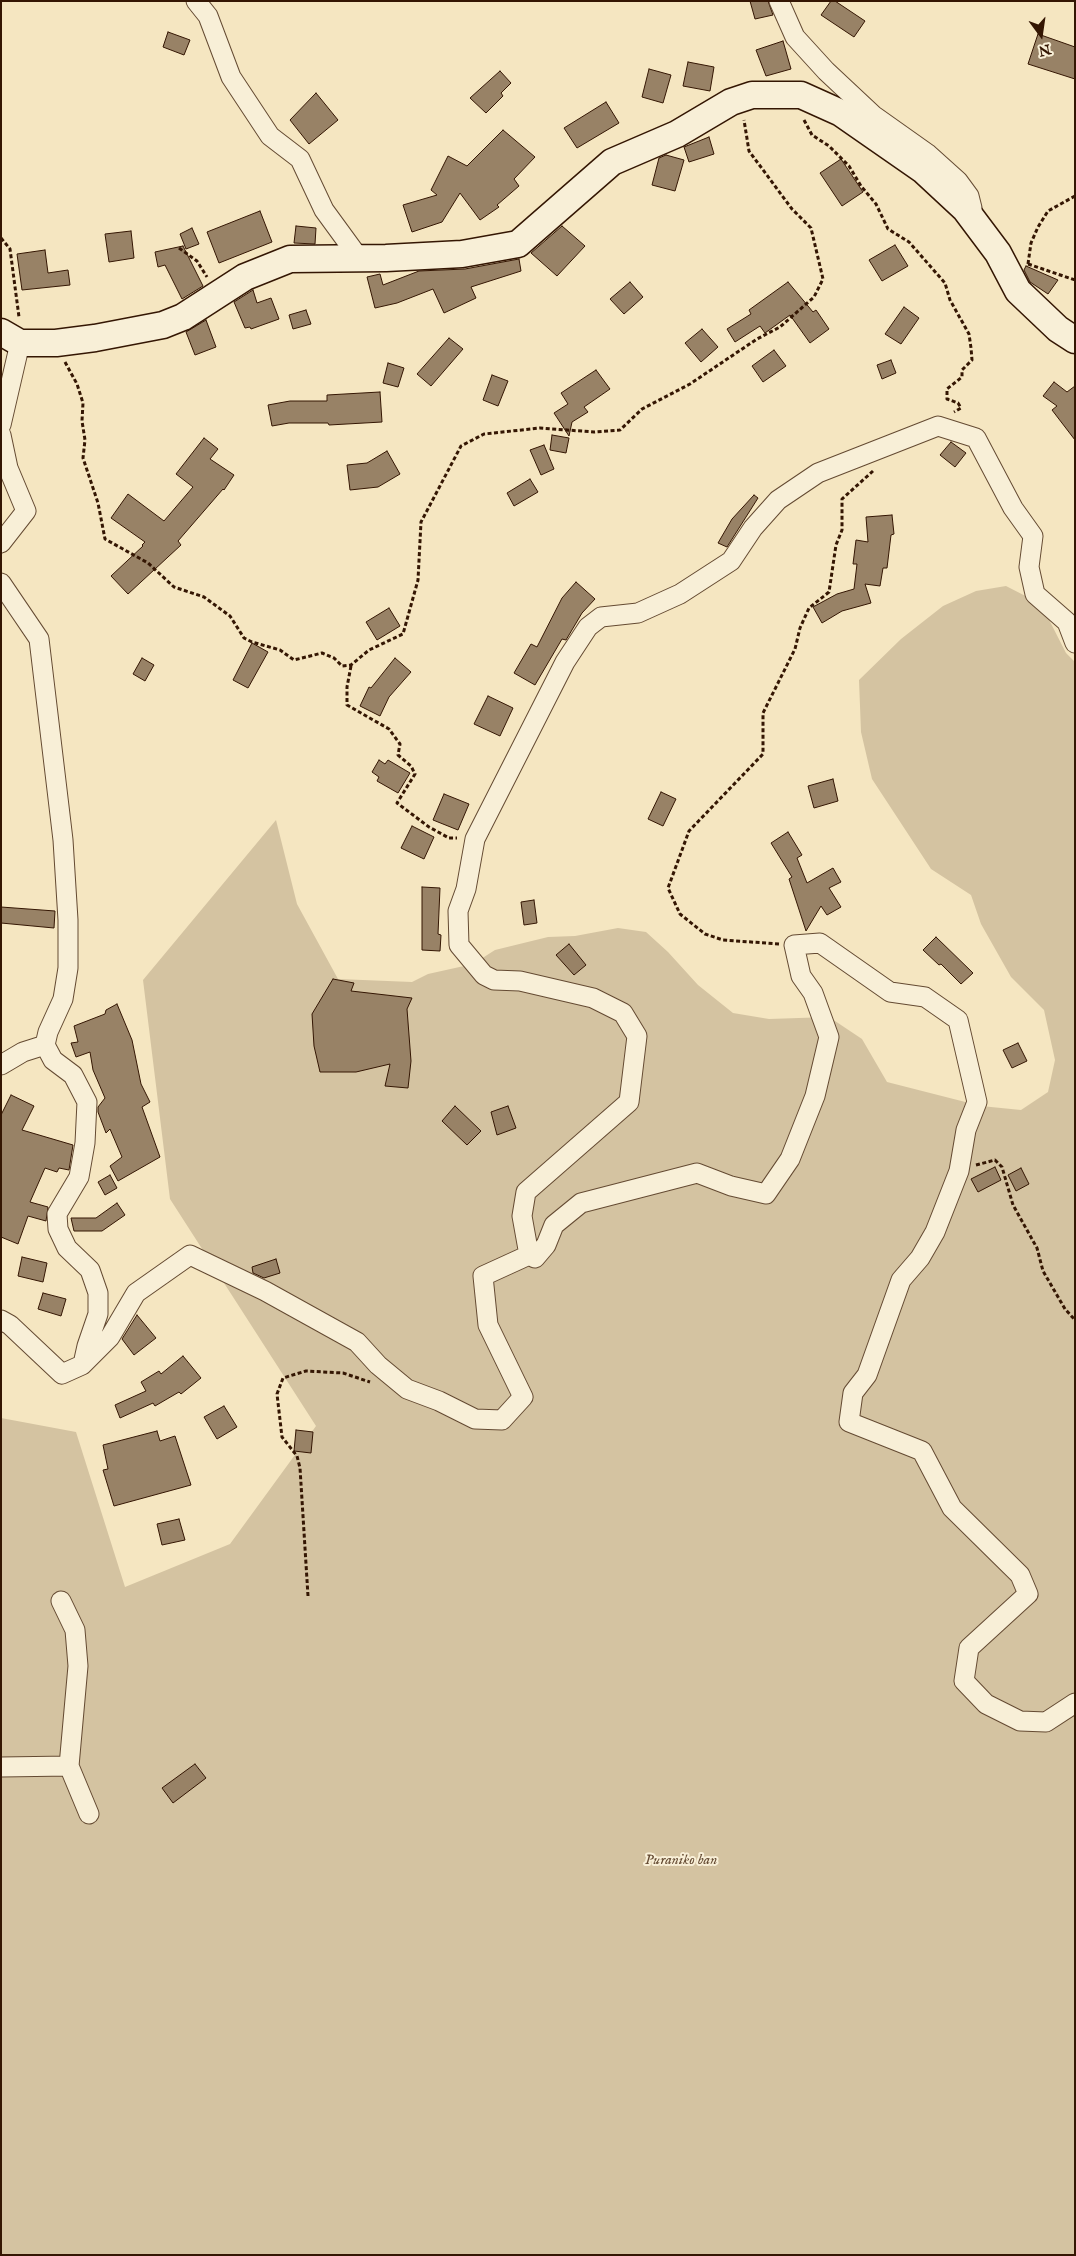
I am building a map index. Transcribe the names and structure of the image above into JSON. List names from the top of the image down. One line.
{"parks":["Puraniko ban"],"north":"bottom"}
